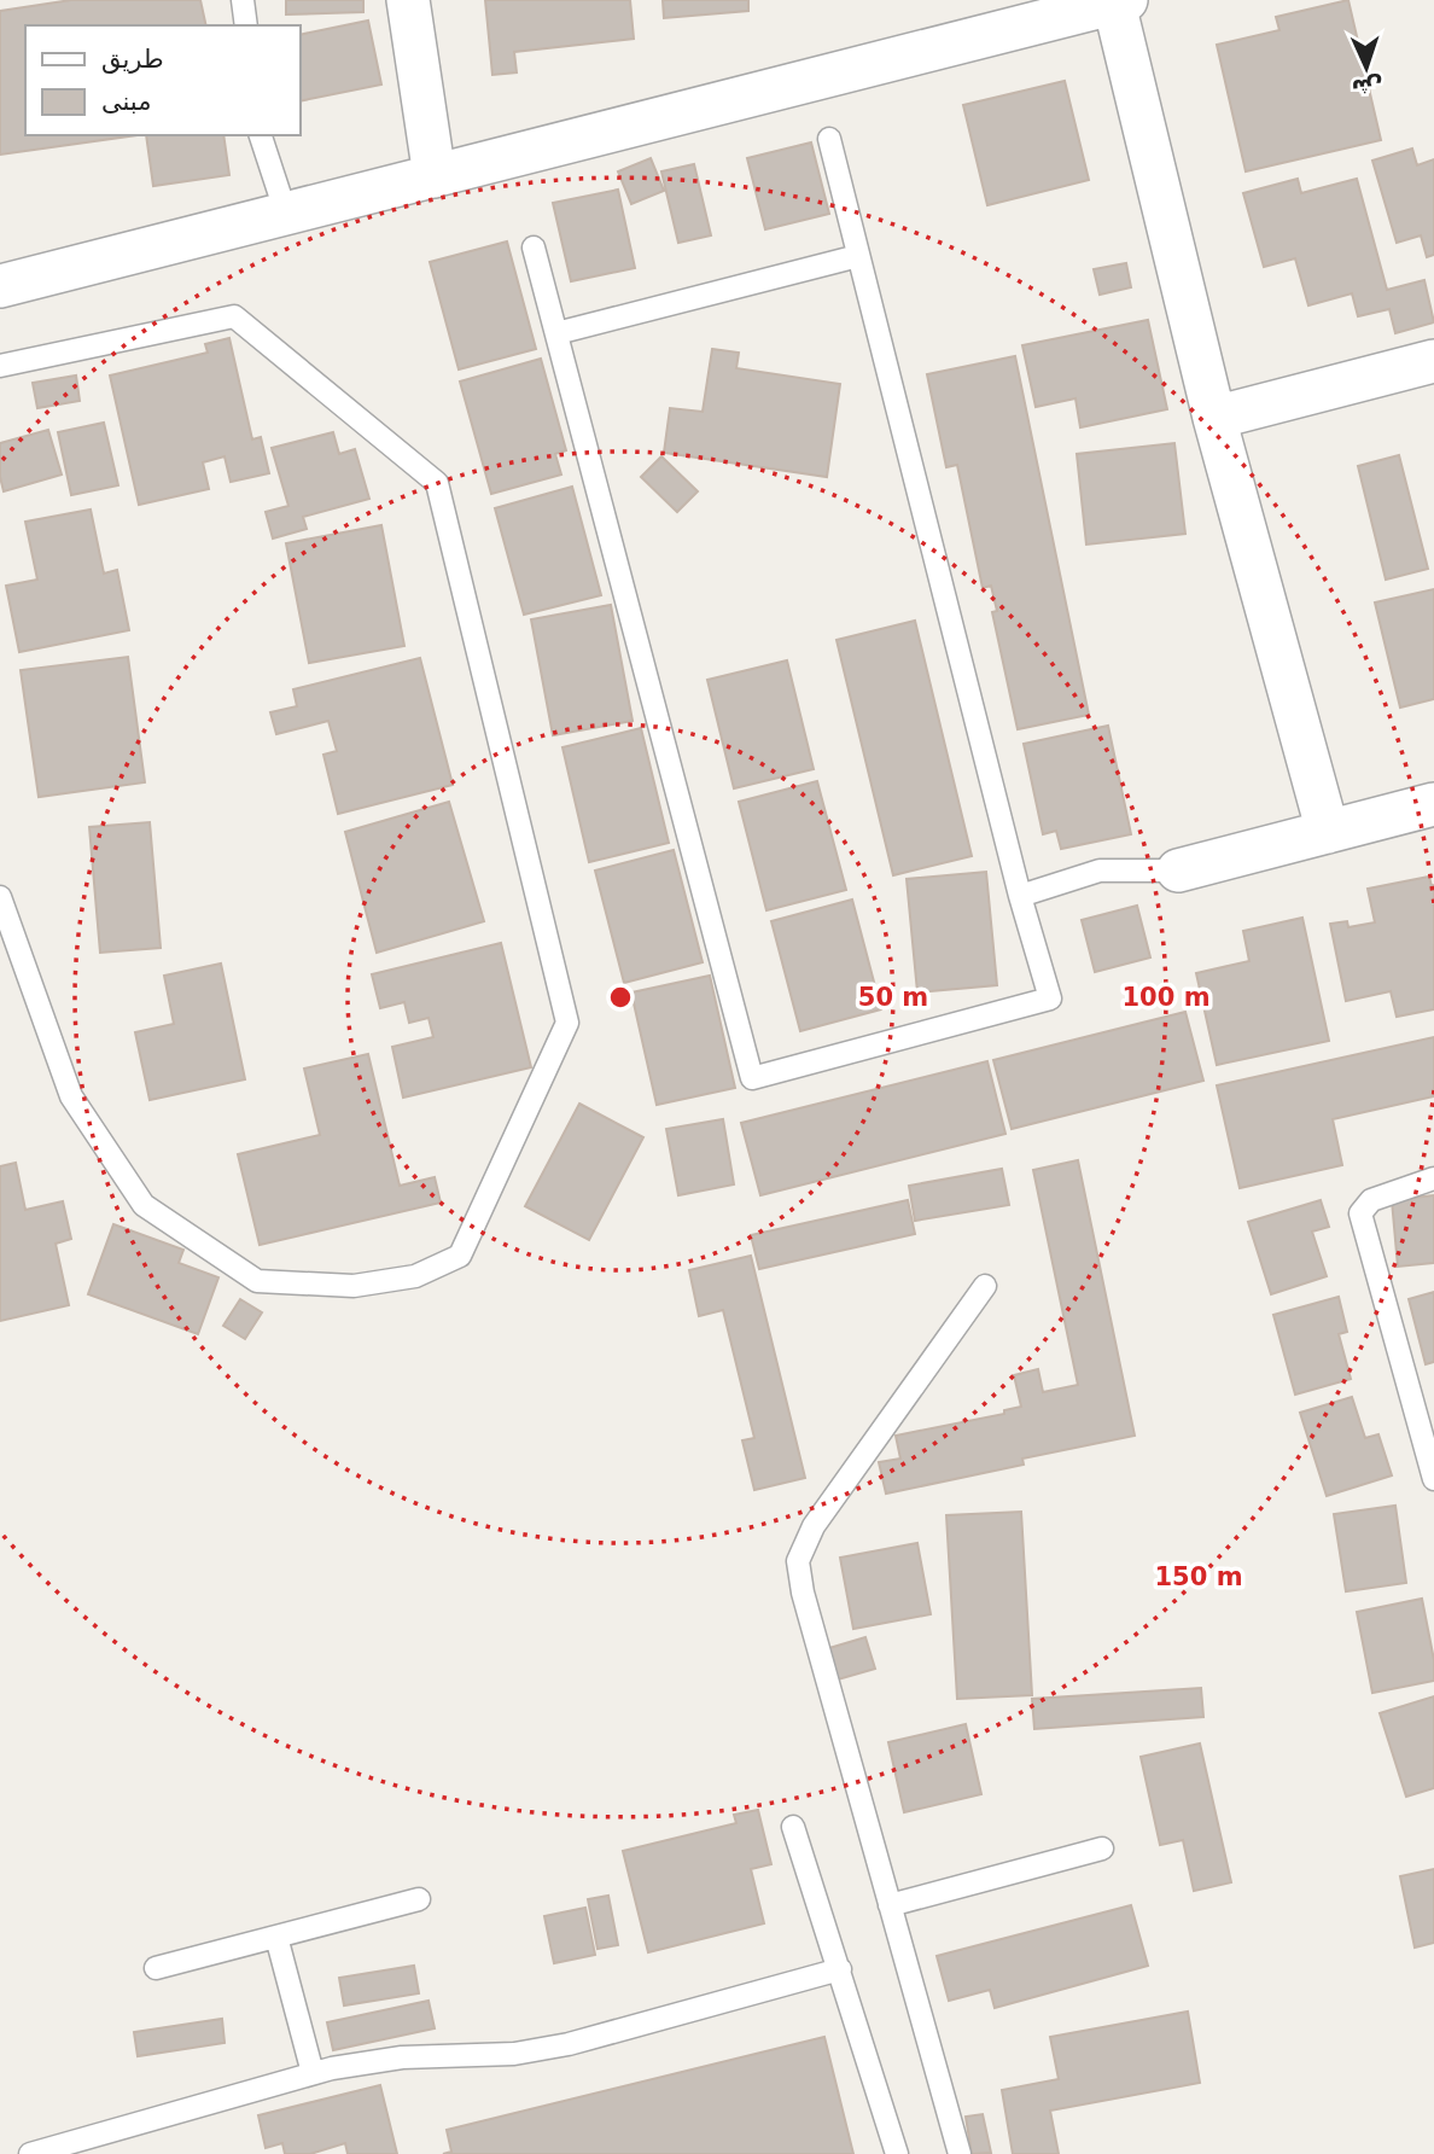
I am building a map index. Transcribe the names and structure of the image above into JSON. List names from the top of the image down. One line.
{"legend":["طريق","مبنى"],"north":"bottom","rings":["50 m","100 m","150 m"]}
